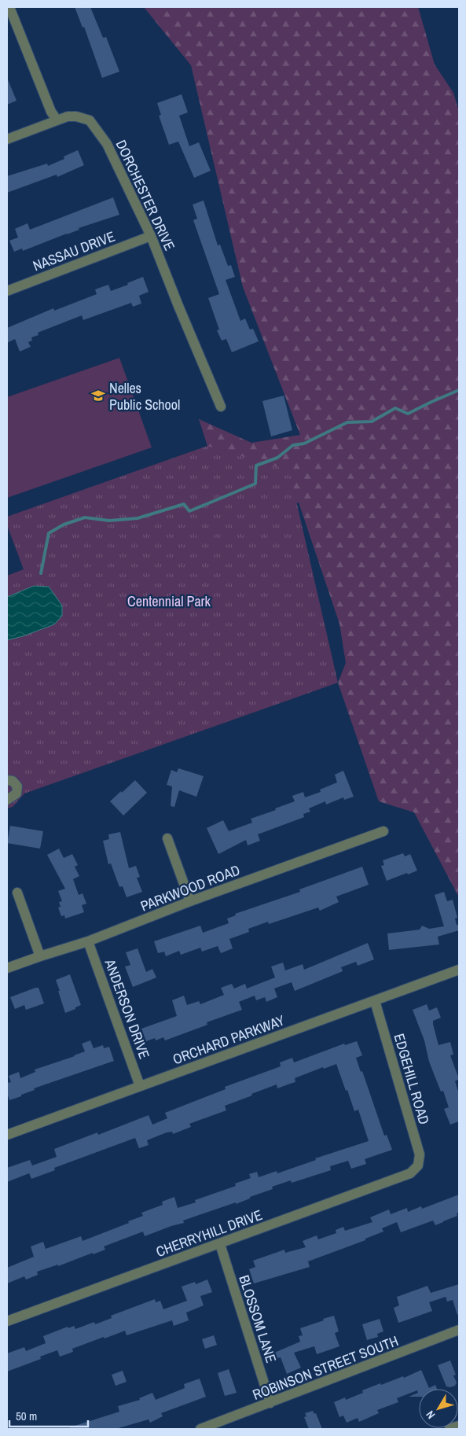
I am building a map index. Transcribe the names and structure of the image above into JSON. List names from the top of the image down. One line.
{"streets":{"street":["DORCHESTER DRIVE","NASSAU DRIVE","PARKWOOD ROAD","ANDERSON DRIVE","ORCHARD PARKWAY","EDGEHILL ROAD","CHERRYHILL DRIVE","BLOSSOM LANE","ROBINSON STREET SOUTH"]},"crossings":[["DORCHESTER DRIVE","NASSAU DRIVE"],["PARKWOOD ROAD","ANDERSON DRIVE"],["ANDERSON DRIVE","ORCHARD PARKWAY"],["ORCHARD PARKWAY","EDGEHILL ROAD"],["EDGEHILL ROAD","CHERRYHILL DRIVE"],["CHERRYHILL DRIVE","BLOSSOM LANE"],["BLOSSOM LANE","ROBINSON STREET SOUTH"]],"parks":["Centennial Park"],"places":{"school or university":["Nelles Public School"]},"scale_bar":"50 m","north":"bottom left"}
